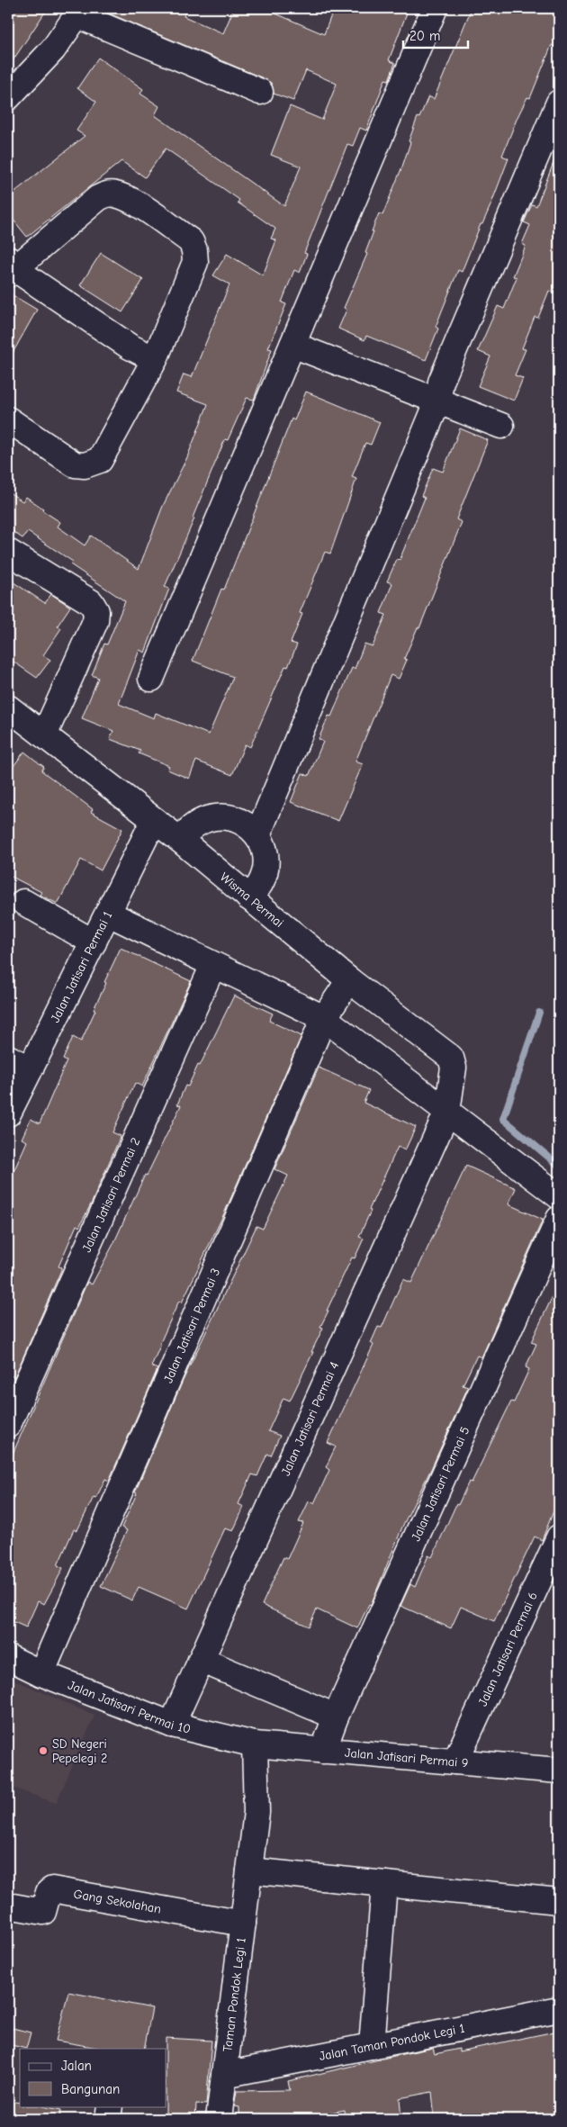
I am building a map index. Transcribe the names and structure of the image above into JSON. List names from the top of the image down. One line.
{"streets":{"street":["Wisma Permai","Jalan Jatisari Permai 1","Jalan Jatisari Permai 2","Jalan Jatisari Permai 3","Jalan Jatisari Permai 4","Jalan Jatisari Permai 5","Jalan Jatisari Permai 6","Jalan Jatisari Permai 10","Jalan Jatisari Permai 9","Gang Sekolahan","Taman Pondok Legi 1","Jalan Taman Pondok Legi 1"]},"crossings":[["Wisma Permai","Jalan Jatisari Permai 1"],["Wisma Permai","Jalan Jatisari Permai 3"],["Wisma Permai","Jalan Jatisari Permai 4"],["Jalan Jatisari Permai 3","Jalan Jatisari Permai 10"],["Jalan Jatisari Permai 4","Jalan Jatisari Permai 10"],["Jalan Jatisari Permai 5","Jalan Jatisari Permai 9"],["Jalan Jatisari Permai 6","Jalan Jatisari Permai 9"],["Jalan Jatisari Permai 10","Jalan Jatisari Permai 9"],["Jalan Jatisari Permai 10","Taman Pondok Legi 1"],["Jalan Jatisari Permai 9","Taman Pondok Legi 1"],["Gang Sekolahan","Taman Pondok Legi 1"],["Taman Pondok Legi 1","Jalan Taman Pondok Legi 1"]],"places":["SD Negeri Pepelegi 2"],"legend":["Jalan","Bangunan"],"scale_bar":"20 m"}
